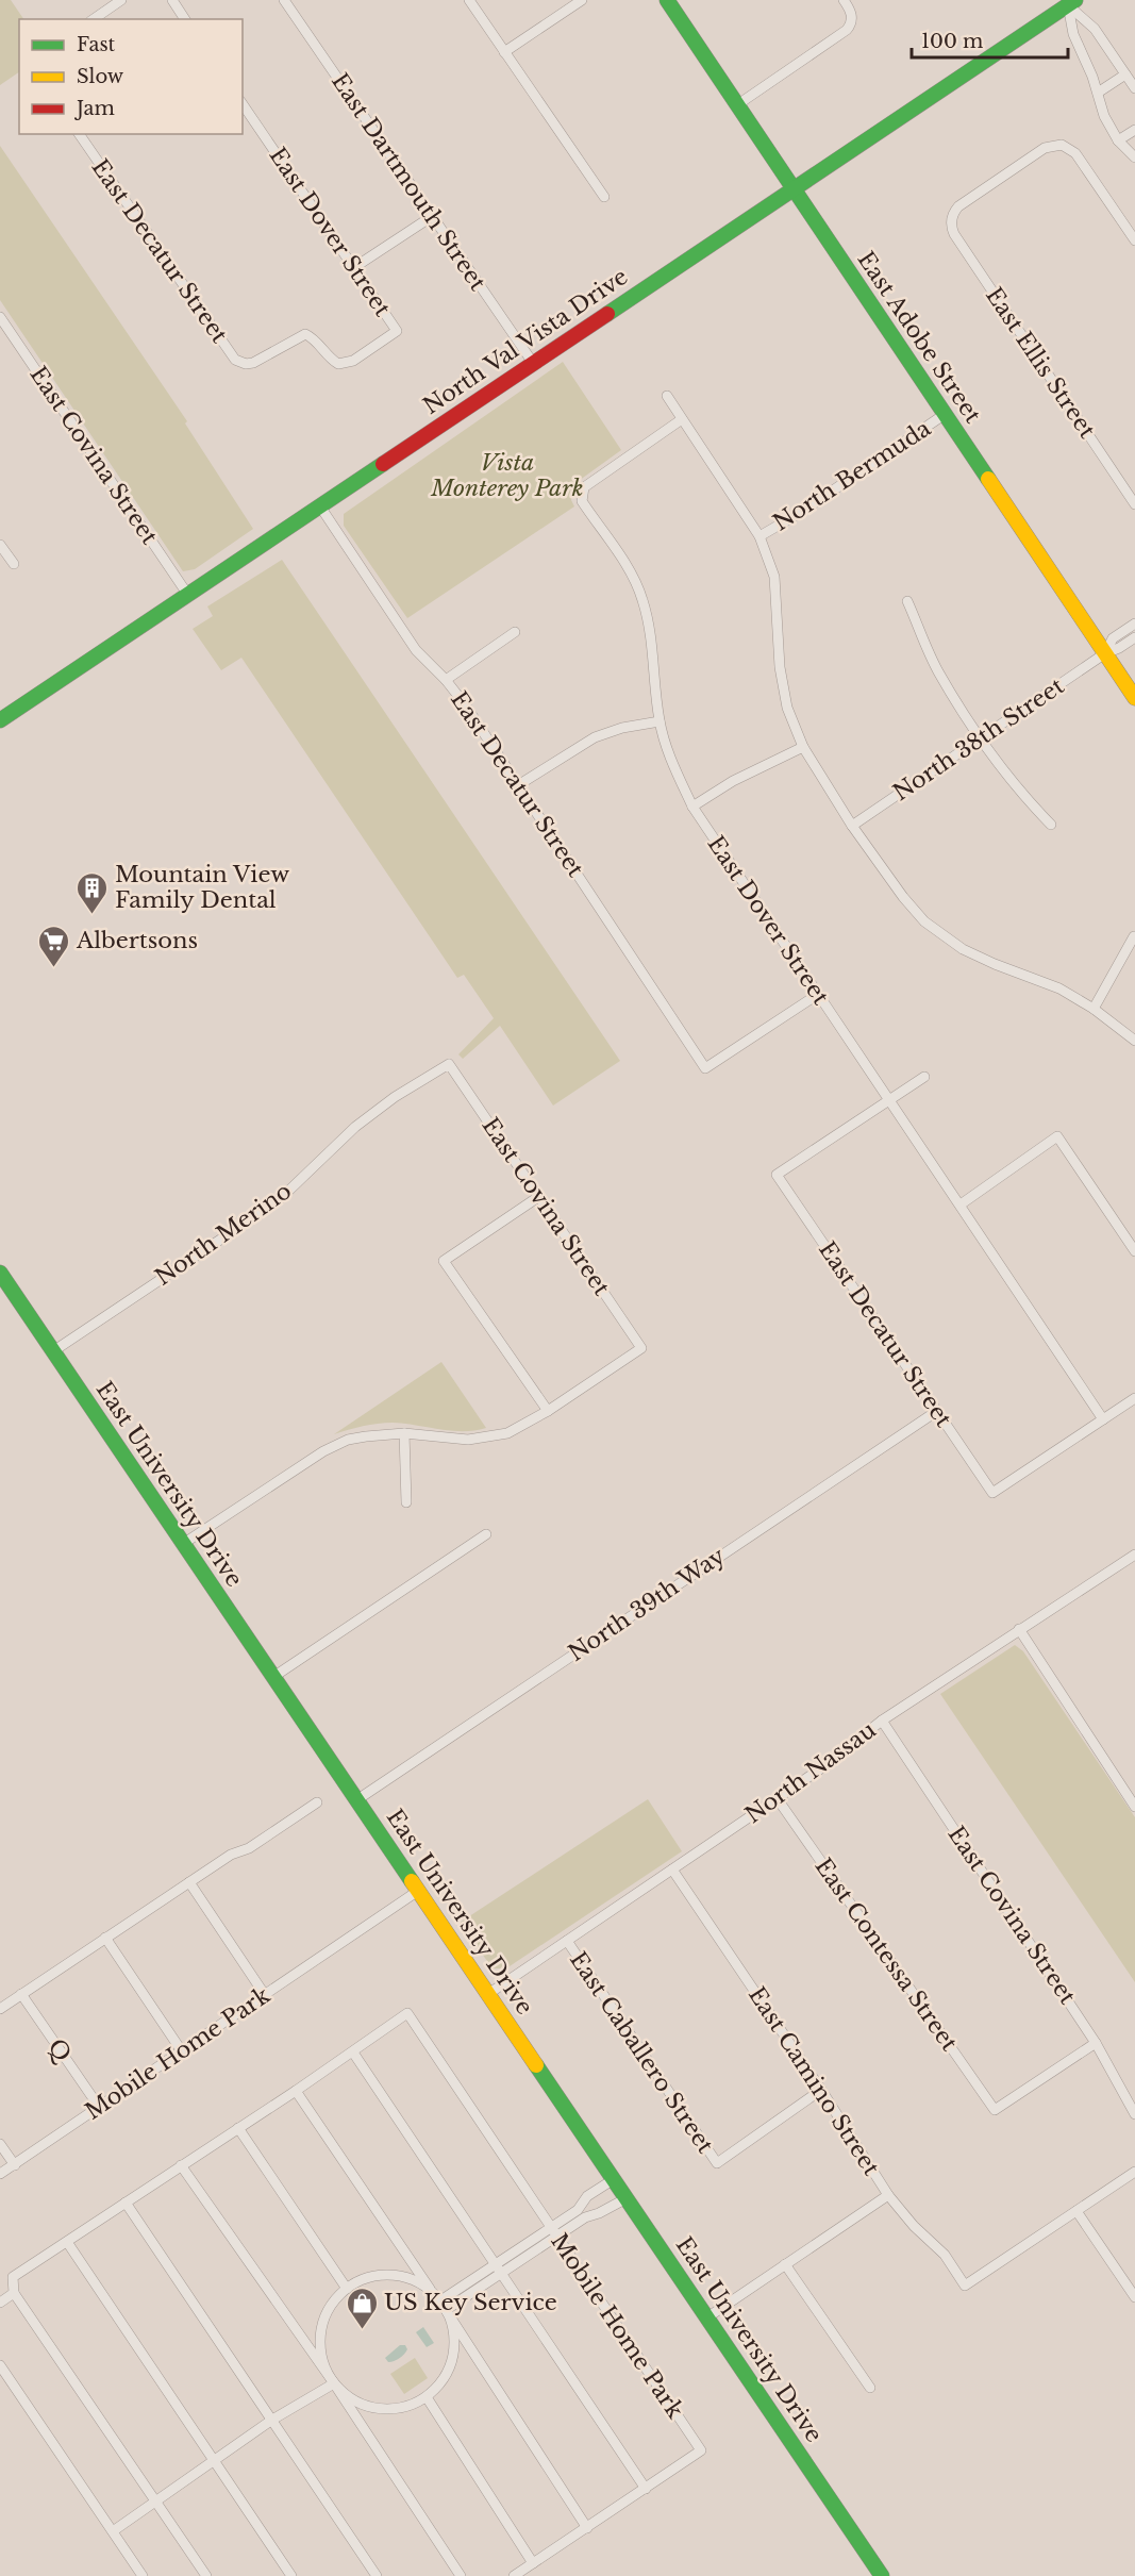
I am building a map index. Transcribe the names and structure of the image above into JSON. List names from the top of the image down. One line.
{"streets":{"main road":["East Adobe Street","North Val Vista Drive","East University Drive"],"street":["East Dartmouth Street","East Dover Street","East Decatur Street","East Ellis Street","East Covina Street","North Bermuda","North 38th Street","North Merino","North 39th Way","North Nassau","East Contessa Street","Q","East Caballero Street","Mobile Home Park","East Camino Street"]},"crossings":[["East Dartmouth Street","North Val Vista Drive"],["East Dover Street","East Decatur Street"],["East Decatur Street","North Val Vista Drive"],["East Decatur Street","North 39th Way"],["East Adobe Street","North Val Vista Drive"],["East Adobe Street","North Bermuda"],["East Adobe Street","North 38th Street"],["North Val Vista Drive","East Covina Street"],["East Covina Street","North Merino"],["East Covina Street","North Nassau"],["East Covina Street","East Contessa Street"],["North Merino","East University Drive"],["East University Drive","North 39th Way"],["East University Drive","North Nassau"],["East University Drive","Mobile Home Park"],["North Nassau","East Contessa Street"],["North Nassau","East Caballero Street"],["North Nassau","East Camino Street"],["Q","Mobile Home Park"],["East Caballero Street","East Camino Street"]],"parks":["Vista Monterey Park"],"places":{"building":["Mountain View Family Dental"],"supermarket":["Albertsons"],"shop":["US Key Service"]},"legend":["Fast","Slow","Jam"],"scale_bar":"100 m"}
